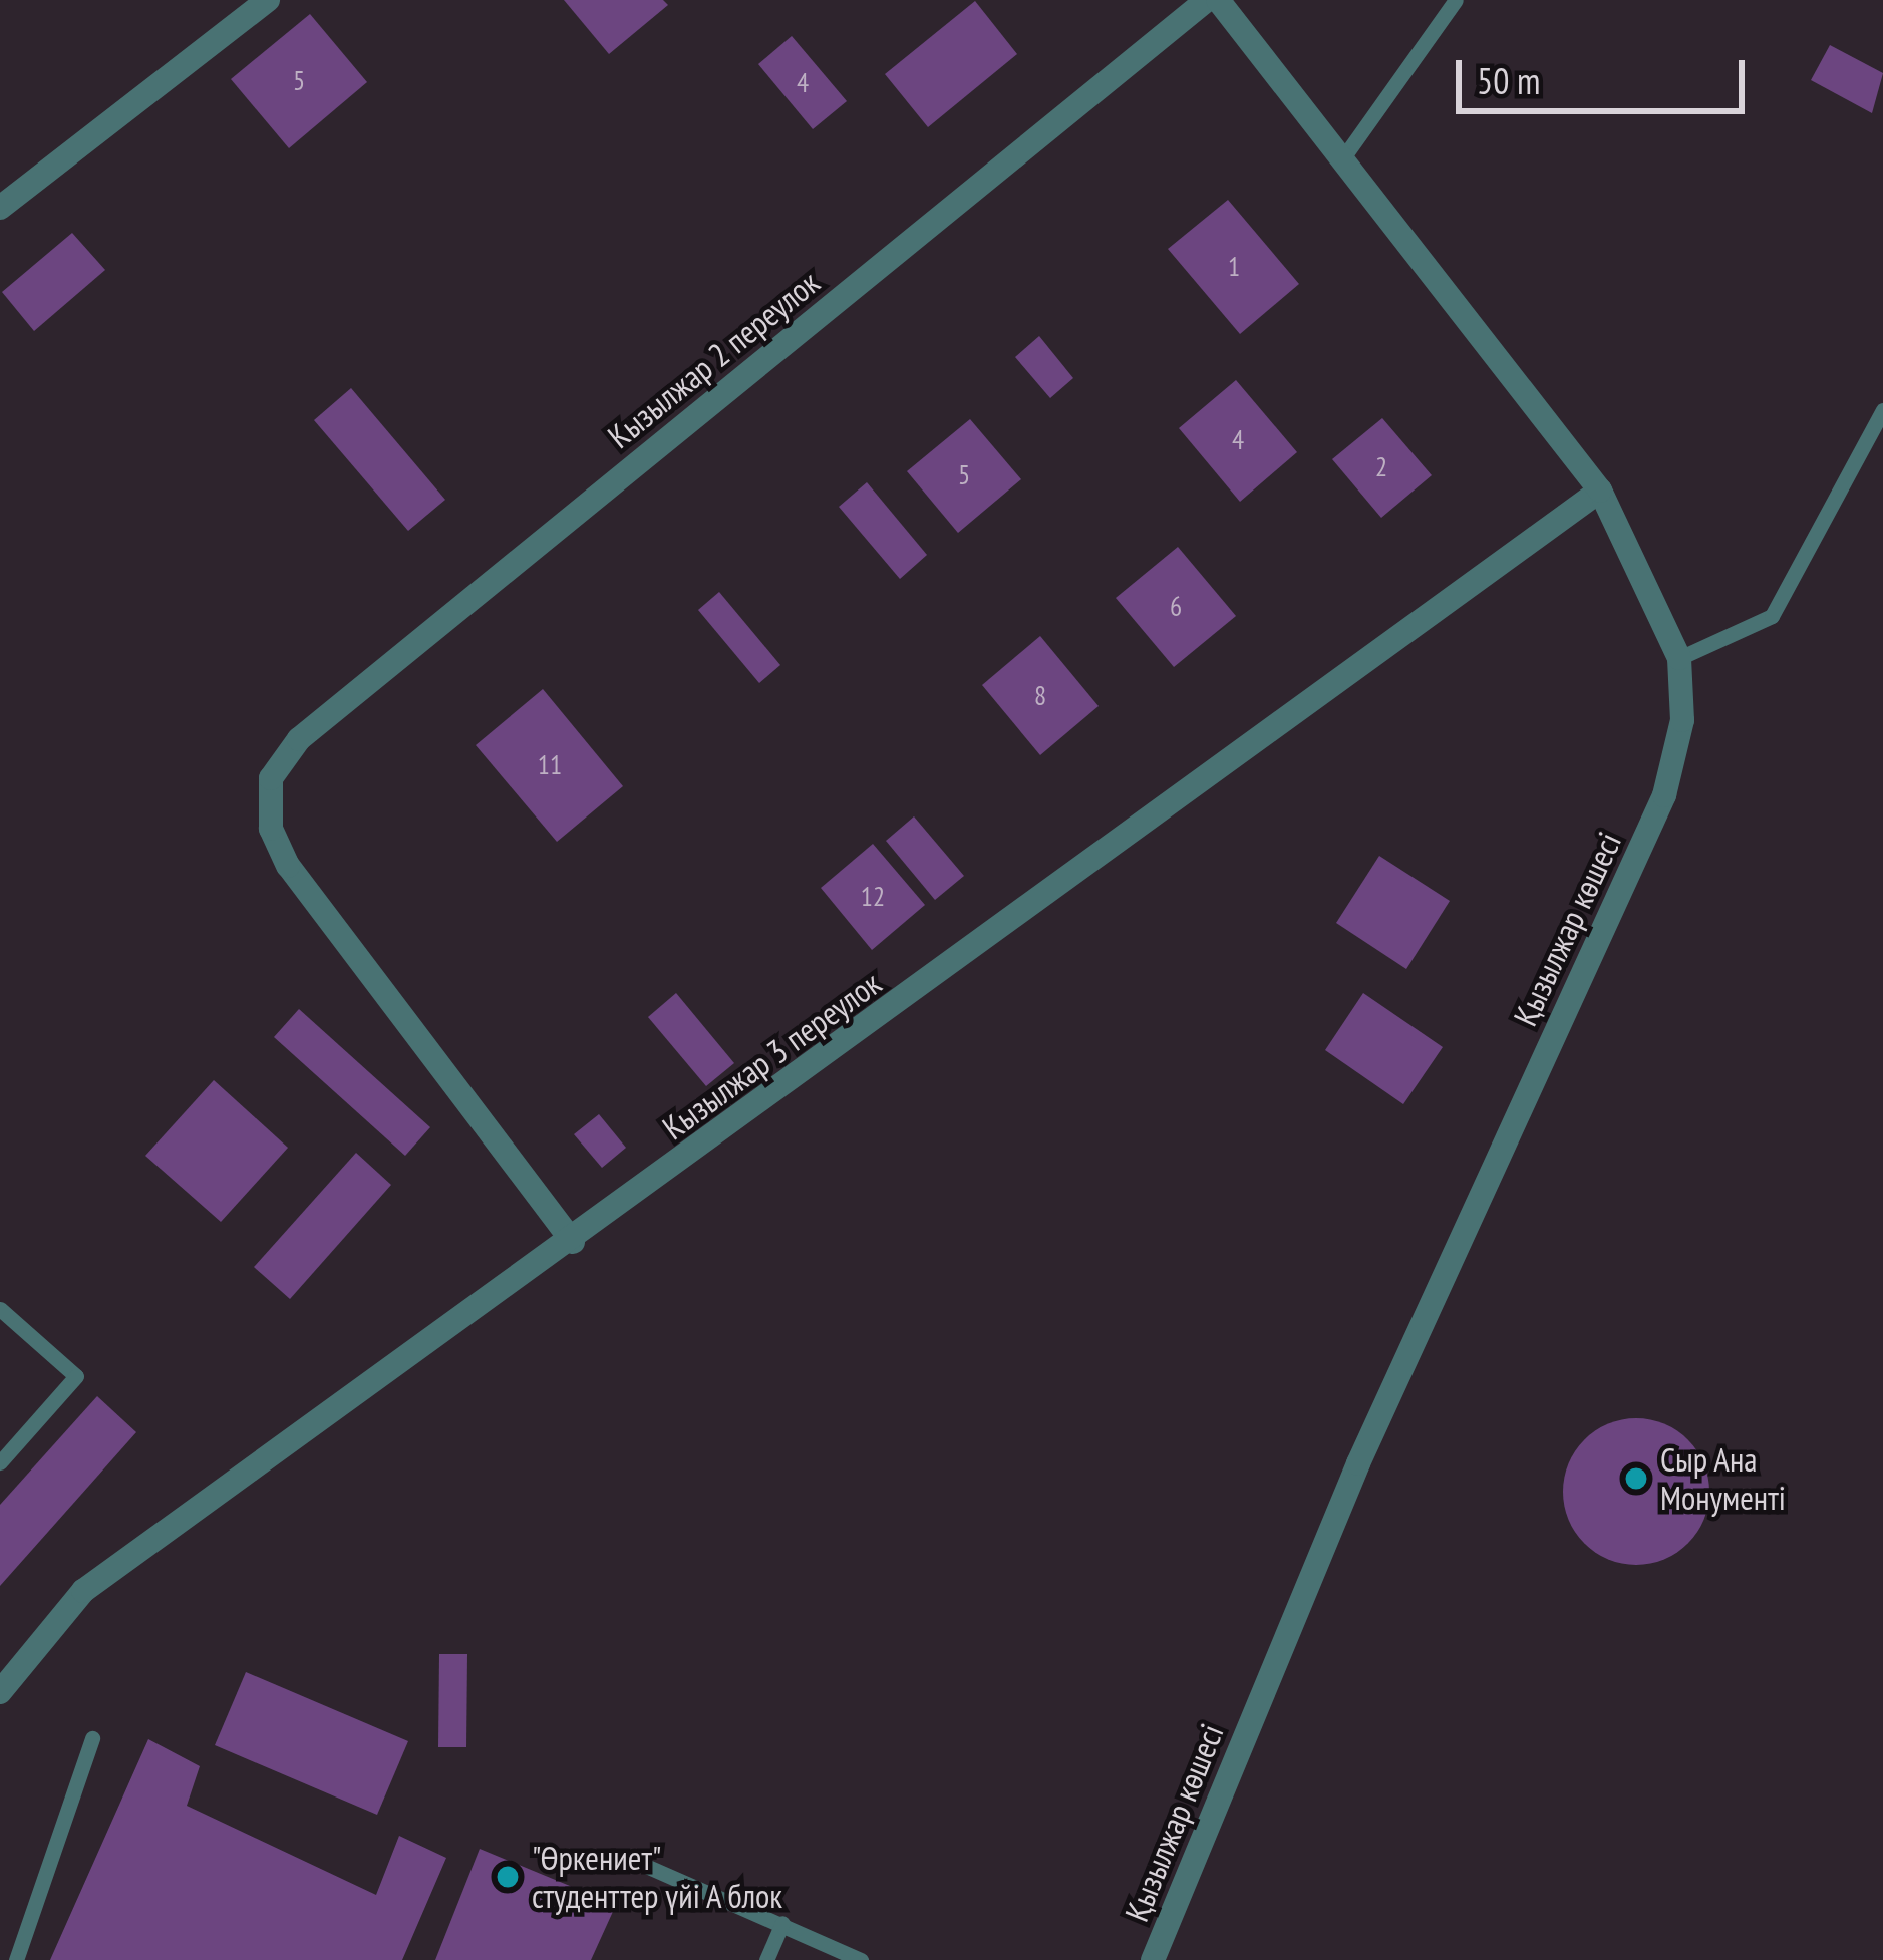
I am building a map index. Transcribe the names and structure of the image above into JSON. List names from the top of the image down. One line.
{"streets":{"street":["Кызылжар 2 переулок","Қызылжар көшесі","Кызылжар 3 переулок"]},"crossings":[["Кызылжар 2 переулок","Кызылжар 3 переулок"],["Қызылжар көшесі","Кызылжар 3 переулок"]],"places":["Сыр Ана Монументі","\"Өркениет\" студенттер үйі А блок"],"house_numbers":["5","4","1","4","2","5","6","8","11","12"],"scale_bar":"50 m"}
